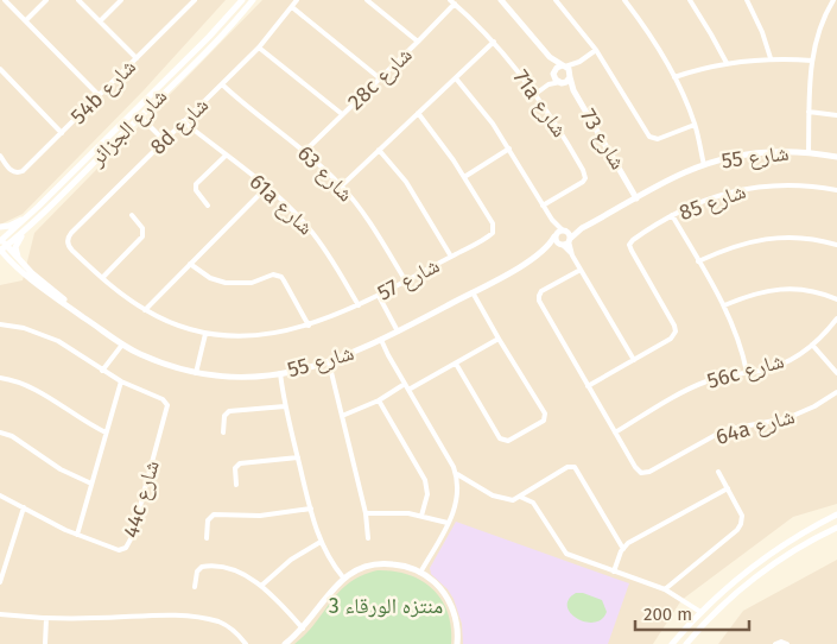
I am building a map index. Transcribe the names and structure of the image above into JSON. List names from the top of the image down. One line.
{"streets":{"street":["28c شارع","54b شارع","71a شارع","8d شارع","شارع الجزائر","شارع 73","شارع 55","شارع 63","شارع 85","61a شارع","شارع 57","56c شارع","64a شارع","44c شارع"]},"crossings":[["28c شارع","71a شارع"],["28c شارع","شارع 63"],["8d شارع","شارع 63"],["8d شارع","61a شارع"],["8d شارع","شارع 57"],["شارع الجزائر","شارع 55"],["شارع 73","شارع 55"],["شارع 63","شارع 57"],["61a شارع","شارع 57"],["56c شارع","64a شارع"]],"parks":["منتزه الورقاء 3"],"scale_bar":"200 m"}
